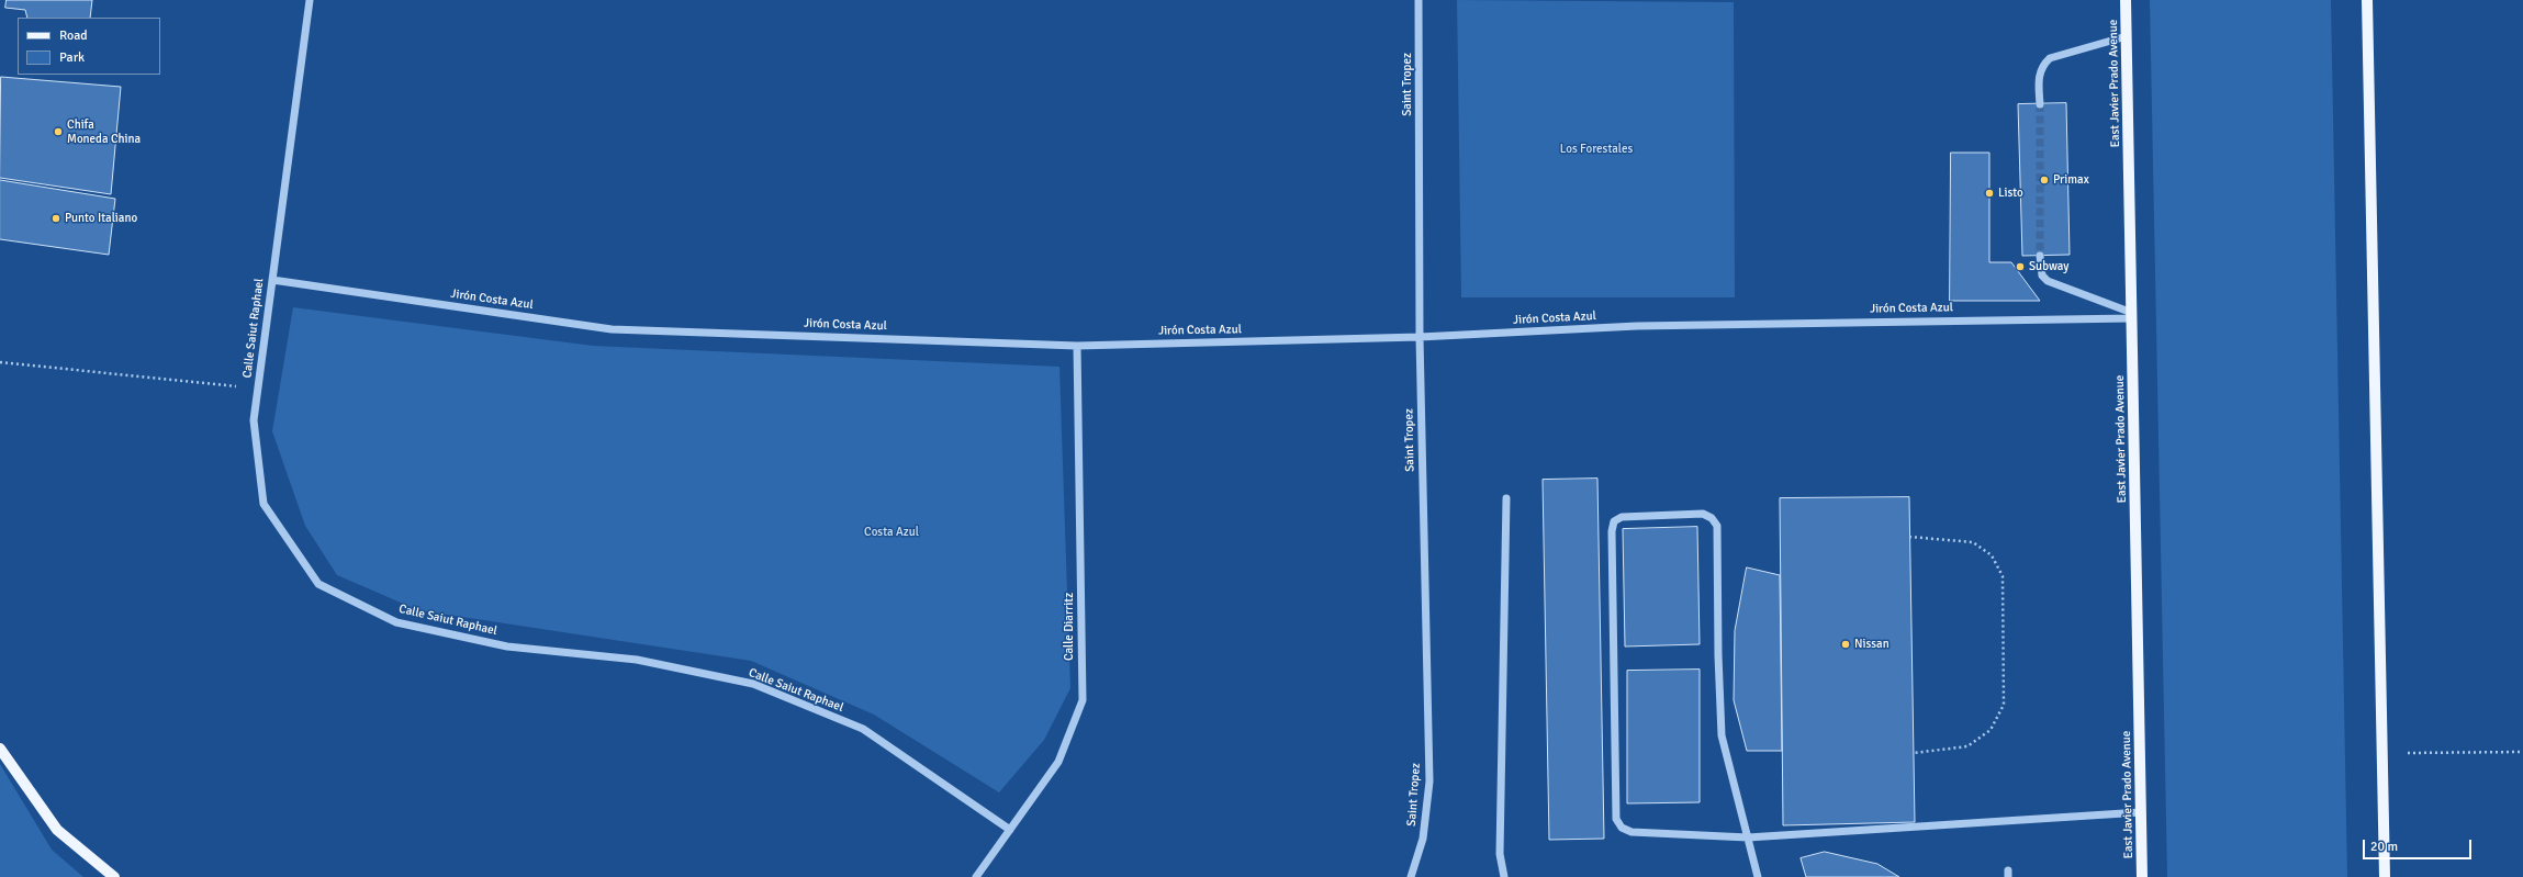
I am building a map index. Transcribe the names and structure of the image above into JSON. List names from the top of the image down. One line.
{"streets":{"main road":["East Javier Prado Avenue"],"street":["Saint Tropez","Jirón Costa Azul","Calle Saiut Raphael","Calle Diarritz"]},"crossings":[["East Javier Prado Avenue","Jirón Costa Azul"],["Saint Tropez","Jirón Costa Azul"],["Jirón Costa Azul","Calle Saiut Raphael"],["Jirón Costa Azul","Calle Diarritz"],["Calle Saiut Raphael","Calle Diarritz"]],"parks":["Los Forestales","Costa Azul"],"places":["Chifa Moneda China","Primax","Listo","Punto Italiano","Subway","Nissan"],"legend":["Road","Park"],"scale_bar":"20 m"}
